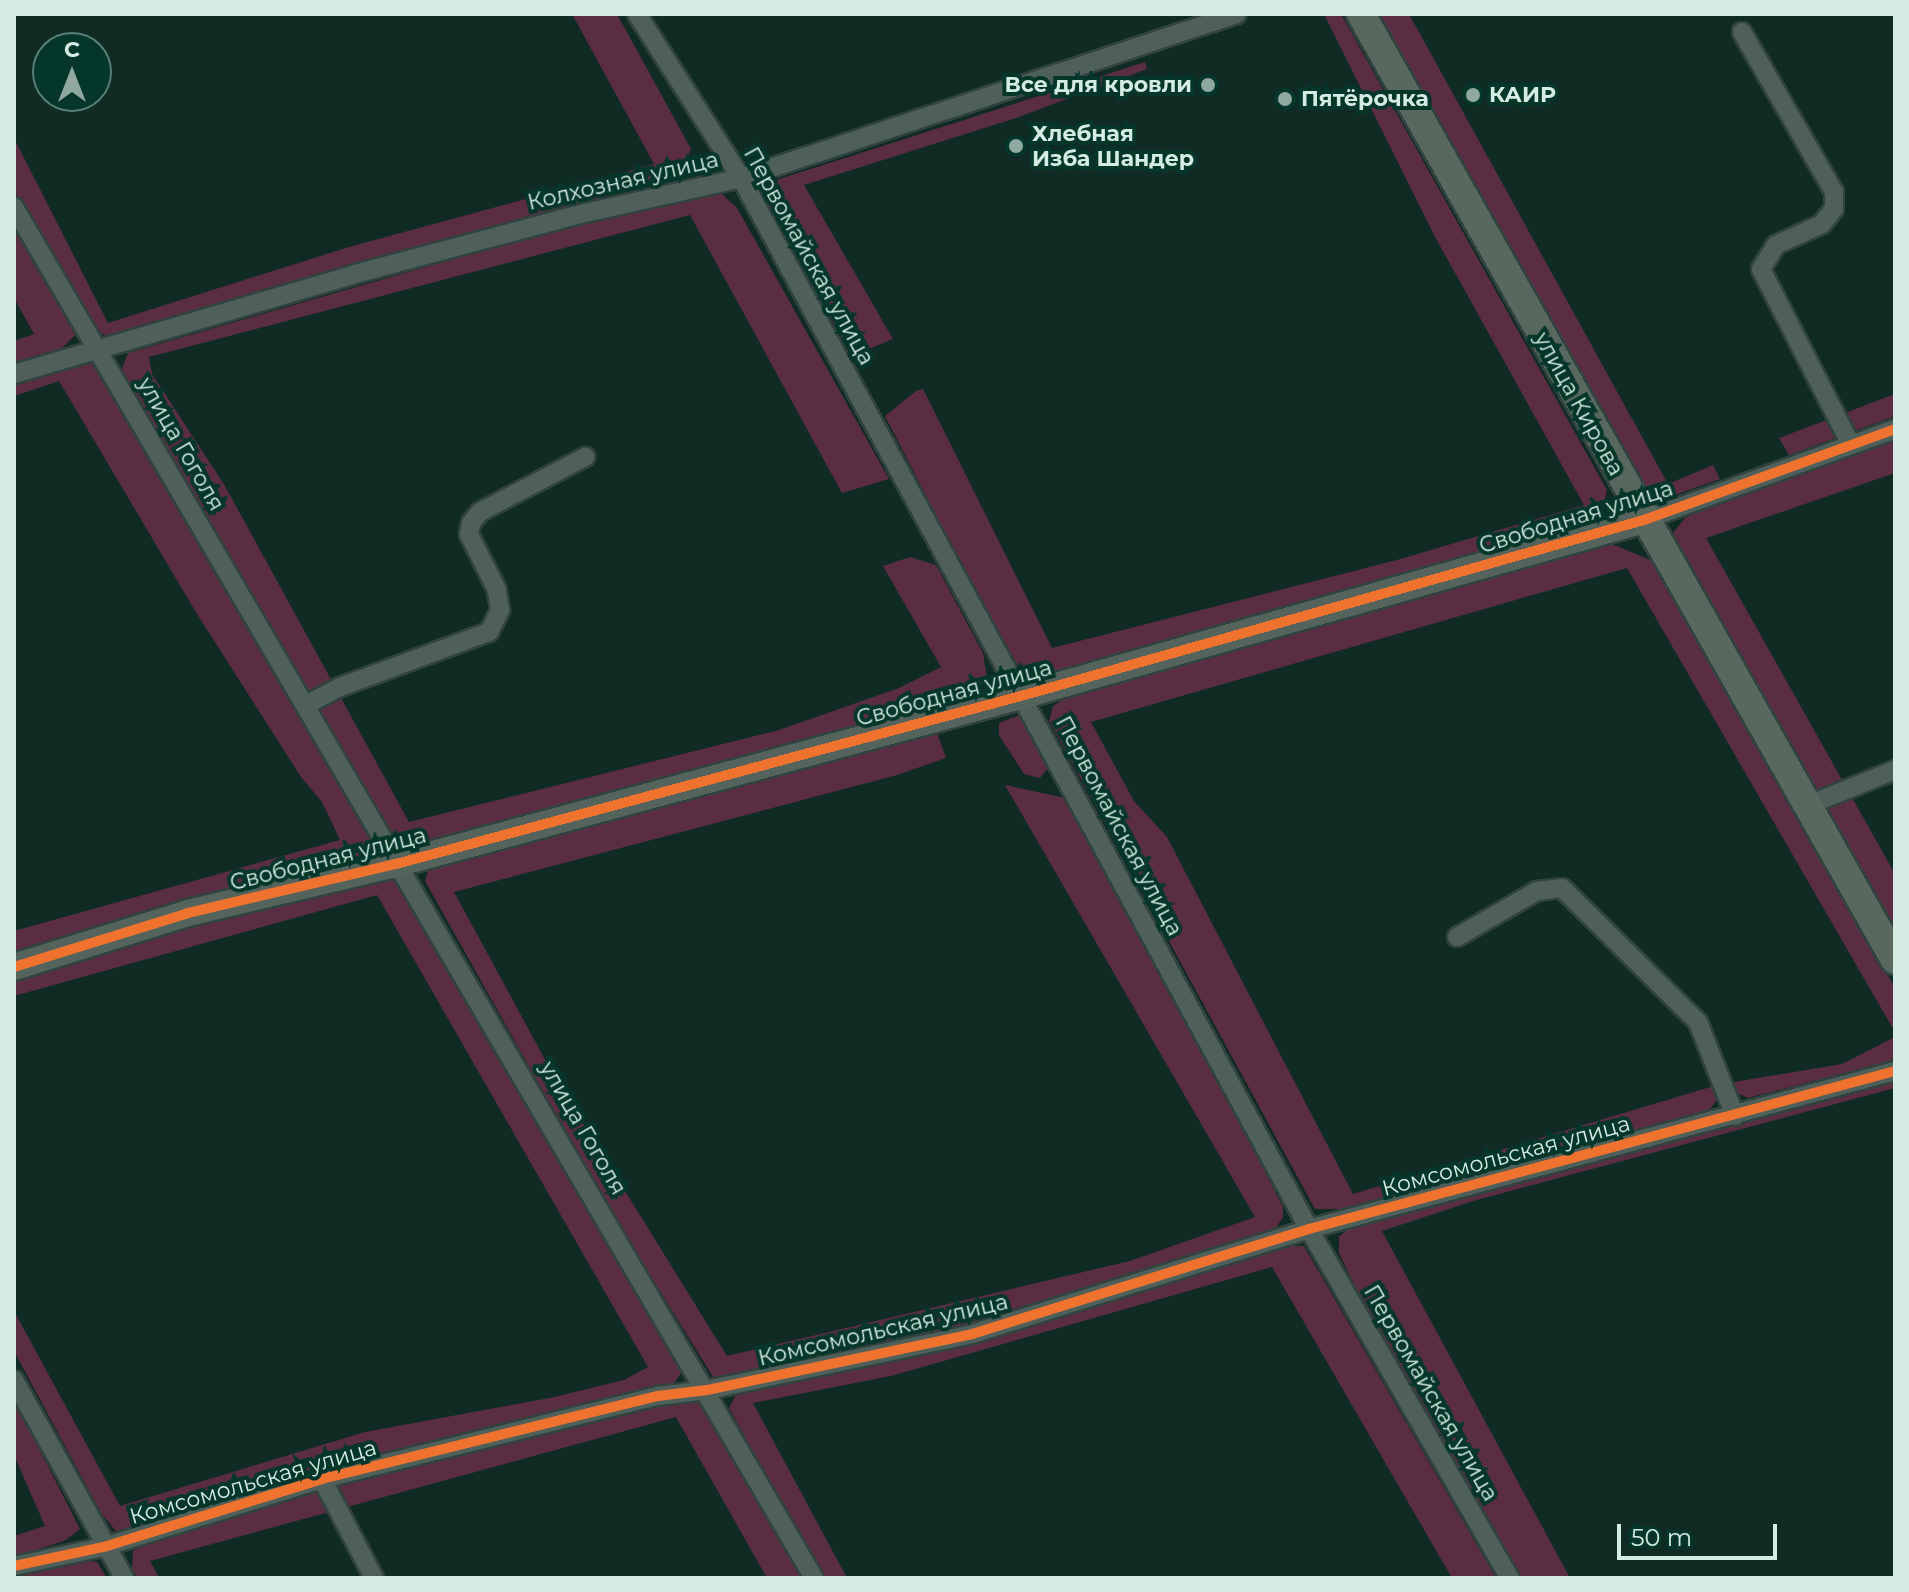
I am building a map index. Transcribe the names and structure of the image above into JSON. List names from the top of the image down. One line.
{"streets":{"main road":["улица Кирова"],"street":["Колхозная улица","Первомайская улица","улица Гоголя","Свободная улица","Комсомольская улица"]},"crossings":[["Колхозная улица","Первомайская улица"],["Колхозная улица","улица Гоголя"],["Первомайская улица","Свободная улица"],["Первомайская улица","Комсомольская улица"],["улица Кирова","Свободная улица"],["улица Гоголя","Свободная улица"],["улица Гоголя","Комсомольская улица"]],"places":["Все для кровли","КАИР","Пятёрочка","Хлебная Изба Шандер"],"scale_bar":"50 m","north":"top"}
